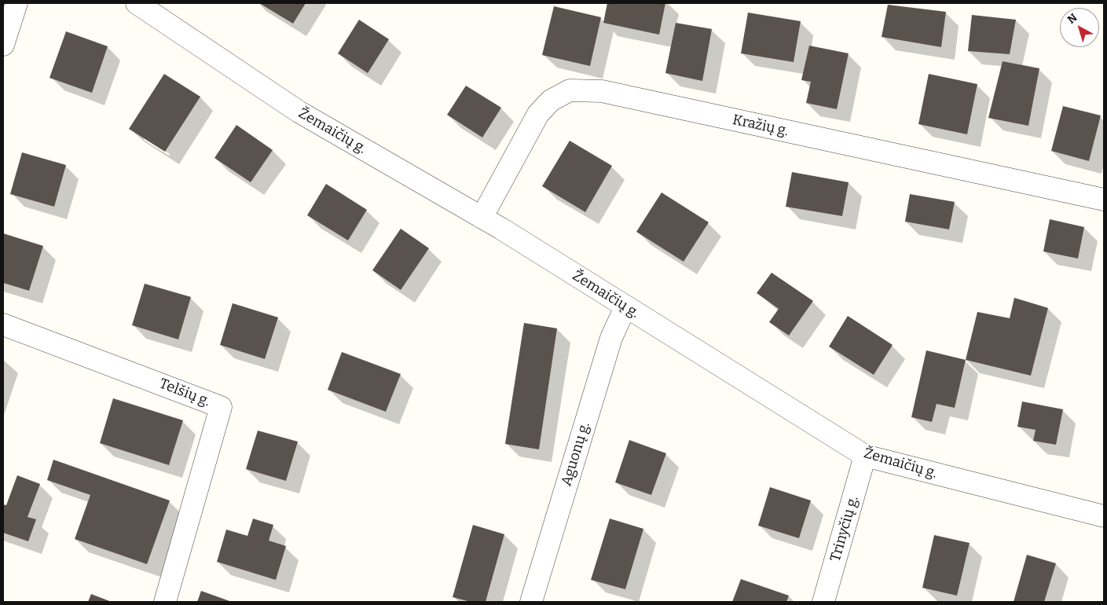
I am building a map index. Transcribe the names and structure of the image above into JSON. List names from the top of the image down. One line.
{"streets":{"street":["Kražių g.","Žemaičių g.","Telšių g.","Aguonų g.","Trinyčių g."]},"crossings":[["Kražių g.","Žemaičių g."],["Žemaičių g.","Aguonų g."],["Žemaičių g.","Trinyčių g."]],"north":"top left"}
